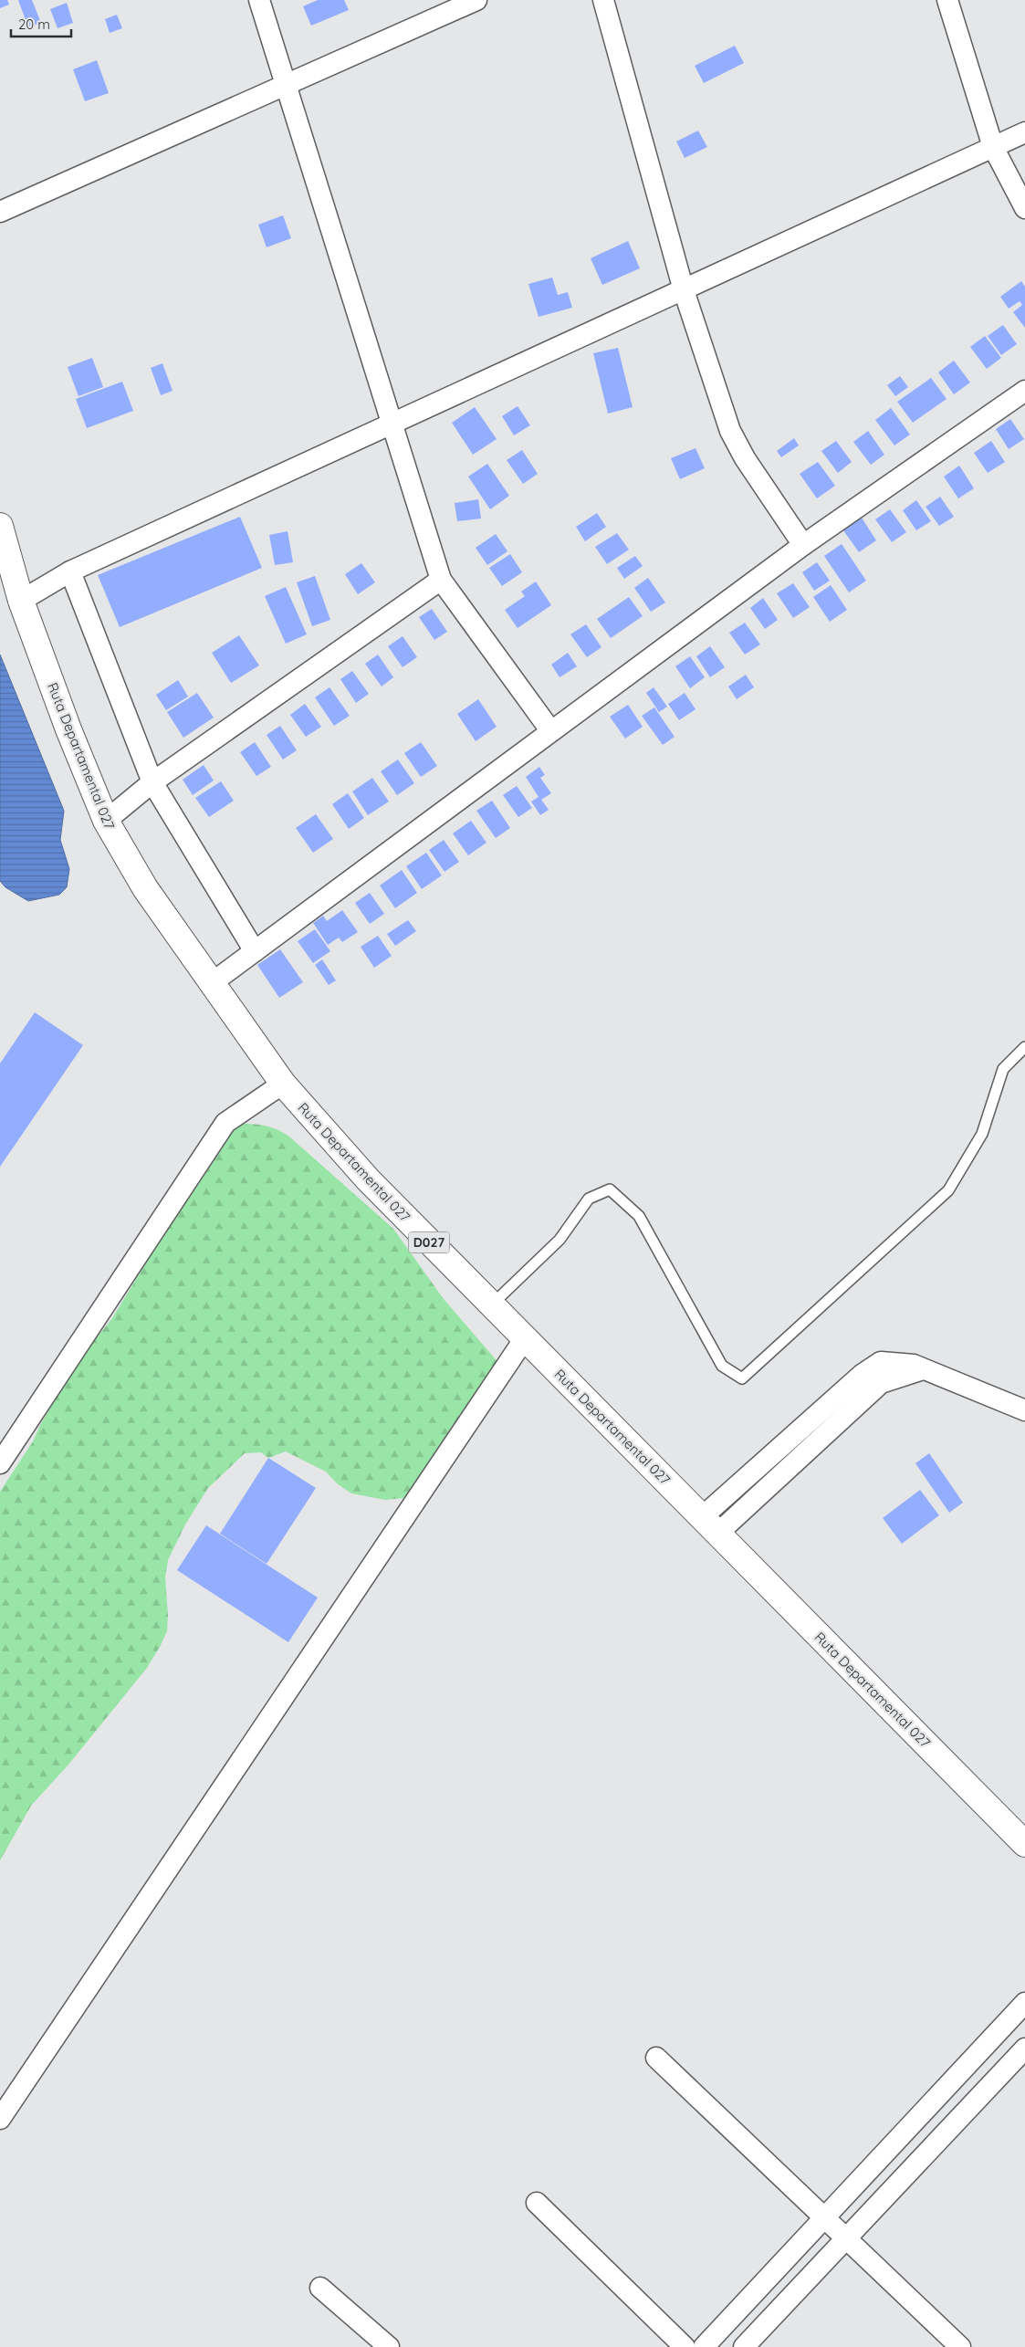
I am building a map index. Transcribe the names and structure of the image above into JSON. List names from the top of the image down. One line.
{"streets":{"main road":["Ruta Departamental 027","D027"]},"scale_bar":"20 m"}
